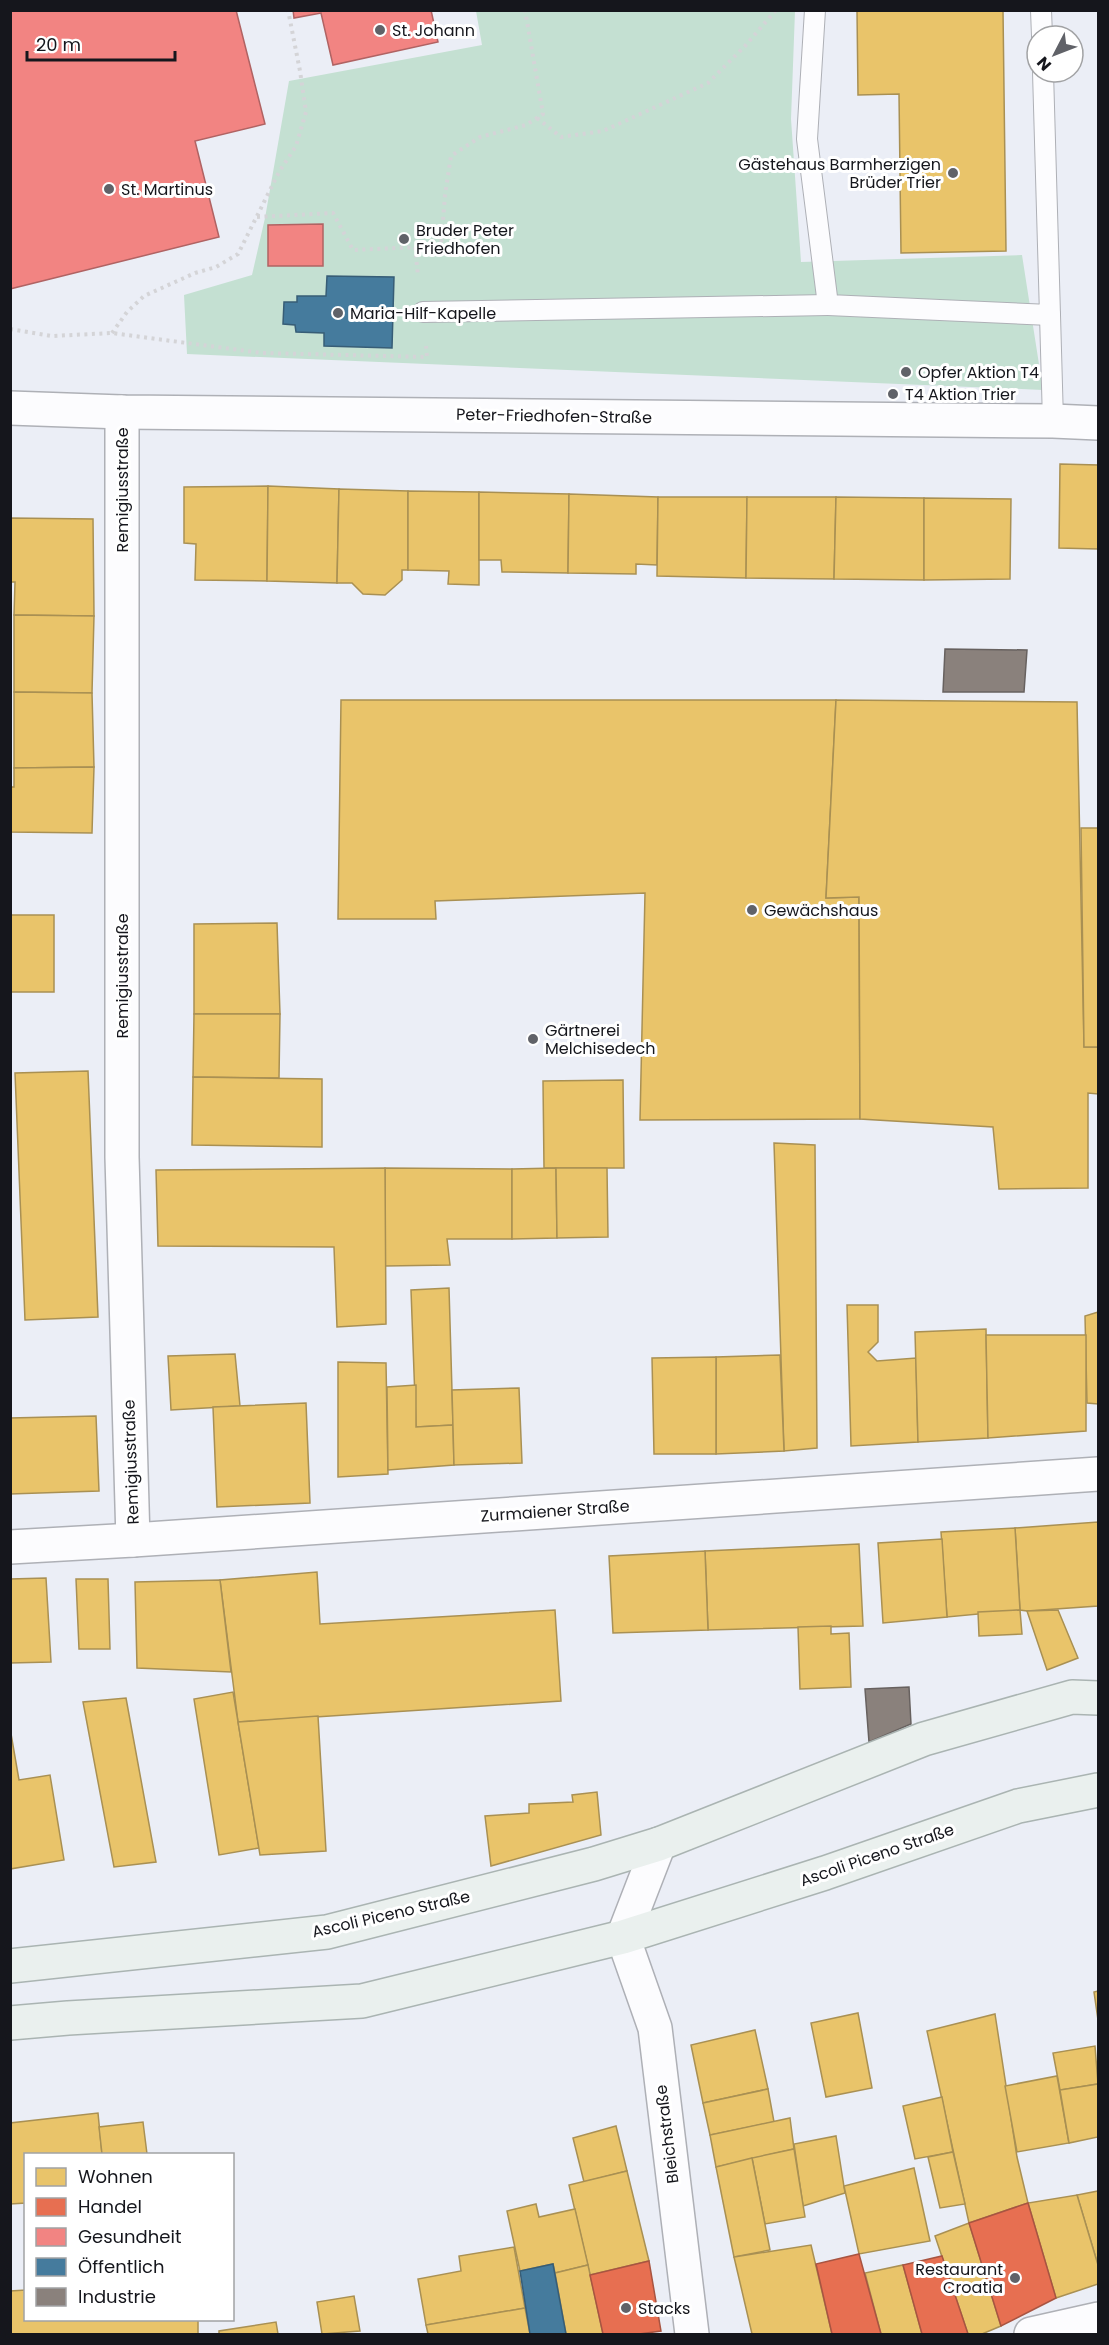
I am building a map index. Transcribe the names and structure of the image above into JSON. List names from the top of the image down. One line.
{"streets":{"main road":["Ascoli Piceno Straße"],"street":["Peter-Friedhofen-Straße","Remigiusstraße","Zurmaiener Straße","Bleichstraße"]},"crossings":[["Peter-Friedhofen-Straße","Remigiusstraße"],["Remigiusstraße","Zurmaiener Straße"],["Ascoli Piceno Straße","Bleichstraße"]],"places":["St. Johann","Gästehaus Barmherzigen Brüder Trier","St. Martinus","Bruder Peter Friedhofen","Maria-Hilf-Kapelle","Opfer Aktion T4","T4 Aktion Trier","Gewächshaus","Gärtnerei Melchisedech","Restaurant Croatia","Stacks"],"legend":["Wohnen","Handel","Gesundheit","Öffentlich","Industrie"],"scale_bar":"20 m","north":"bottom left"}
